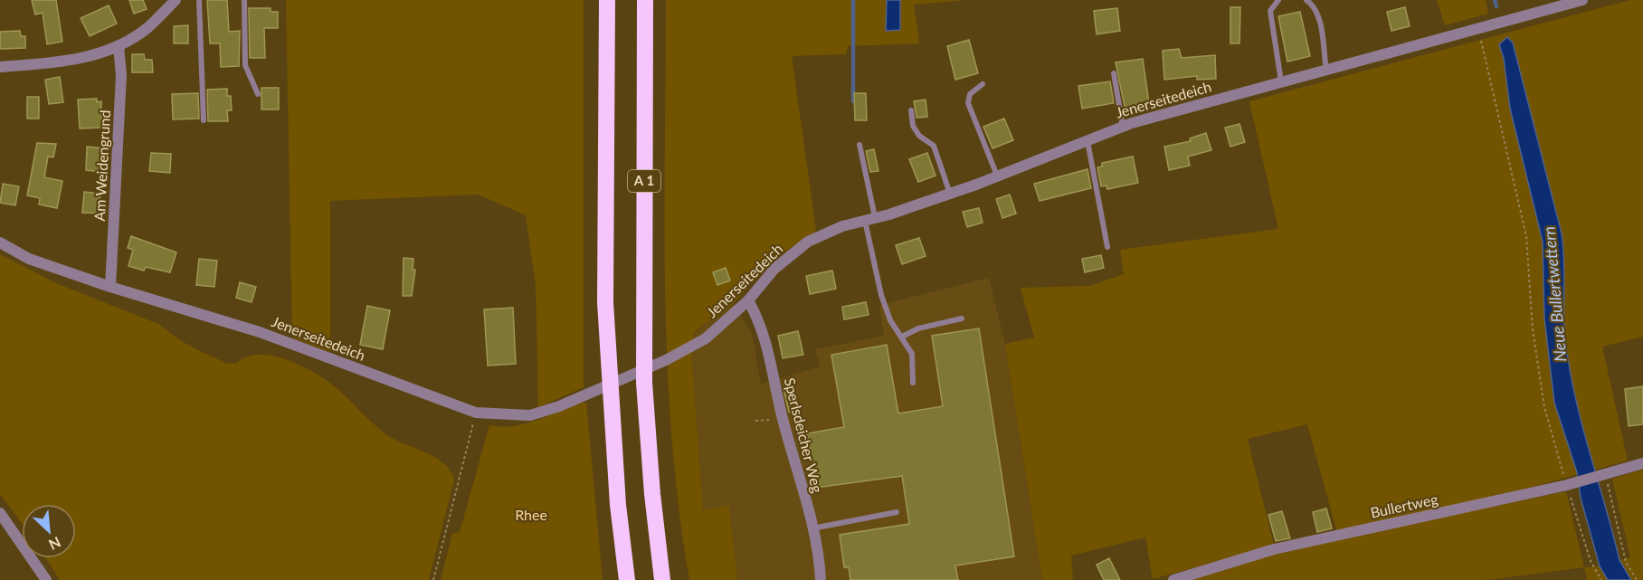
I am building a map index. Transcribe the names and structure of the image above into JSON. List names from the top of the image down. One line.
{"streets":{"highway":["A 1"],"street":["Jenerseitedeich","Am Weidengrund","Sperlsdeicher Weg","Bullertweg"]},"crossings":[["Jenerseitedeich","Am Weidengrund"],["Jenerseitedeich","Sperlsdeicher Weg"]],"water":["Neue Bullertwettern"],"parks":["Rhee"],"north":"bottom right"}
